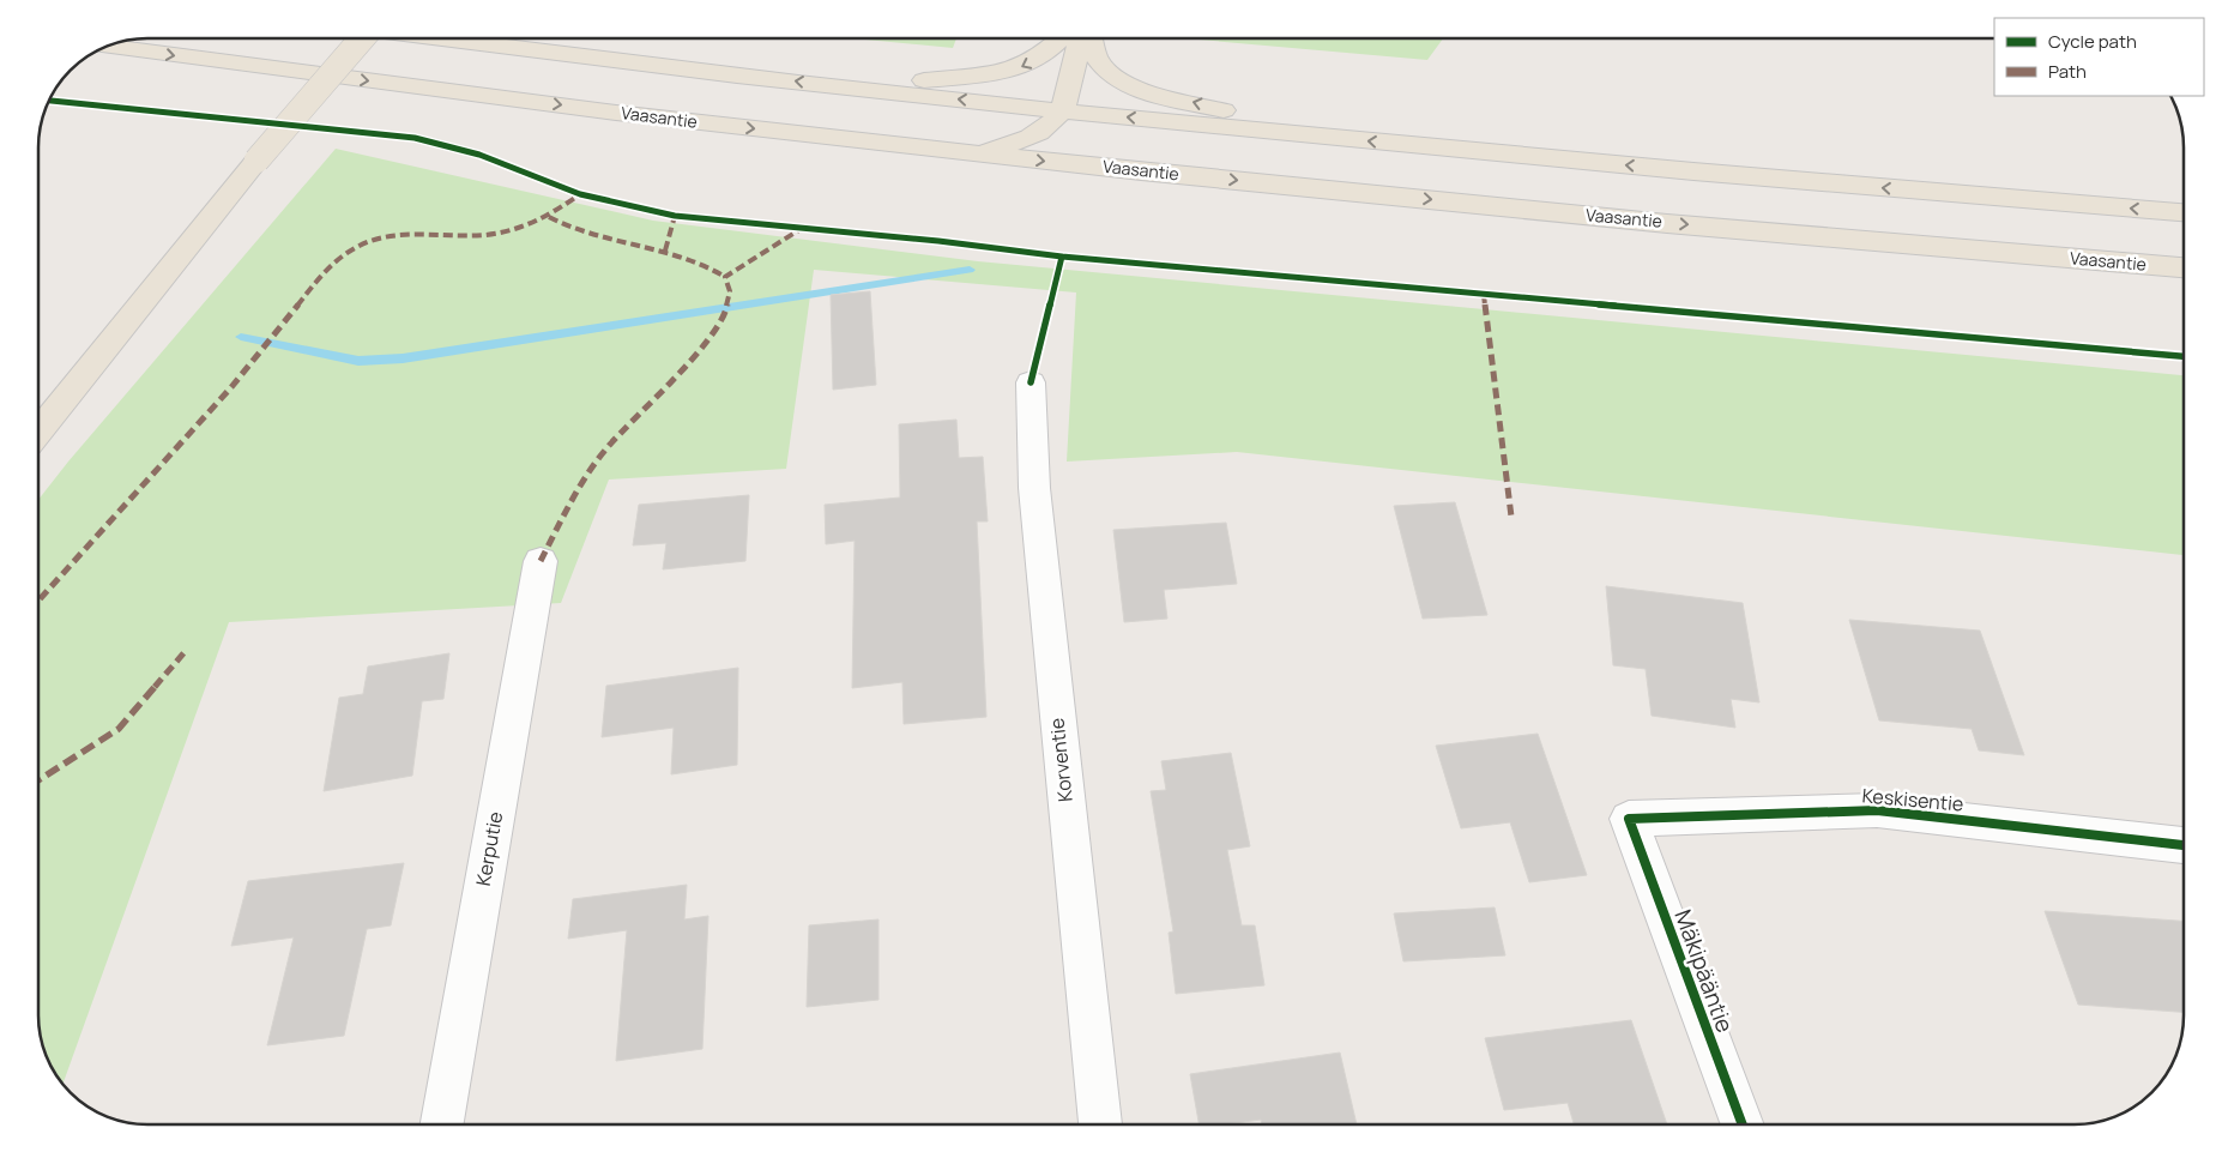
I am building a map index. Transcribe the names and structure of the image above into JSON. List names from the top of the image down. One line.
{"streets":{"highway":["Vaasantie"],"street":["Korventie","Keskisentie","Kerputie","Mäkipääntie"]},"crossings":[["Keskisentie","Mäkipääntie"]],"legend":["Cycle path","Path"]}
